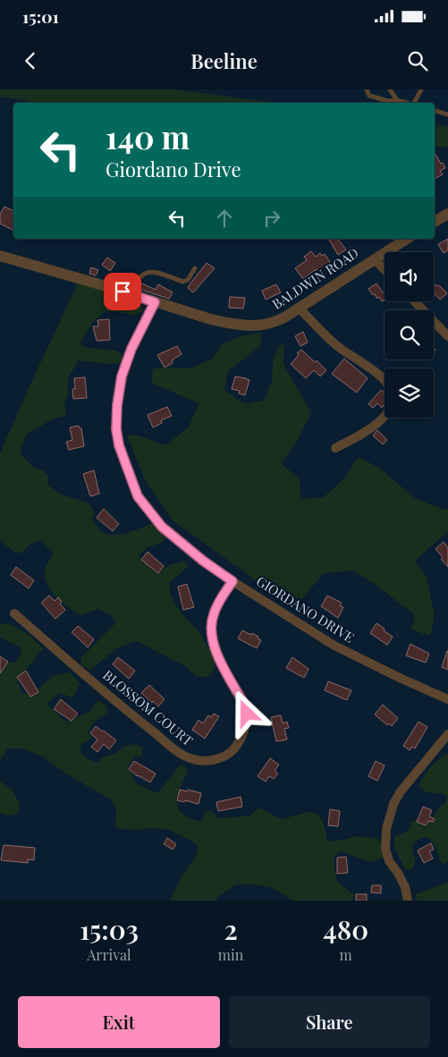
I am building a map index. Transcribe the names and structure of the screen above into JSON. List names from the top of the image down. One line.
{"streets":{"street":["BALDWIN ROAD","GIORDANO DRIVE","BLOSSOM COURT"]},"crossings":[["BALDWIN ROAD","GIORDANO DRIVE"],["GIORDANO DRIVE","BLOSSOM COURT"]],"page":{"status":"15:01","header":"Beeline","turn":["140 m","Giordano Drive"],"eta":["15:03","Arrival","2","min","480","m"],"buttons":["Exit","Share"]}}
